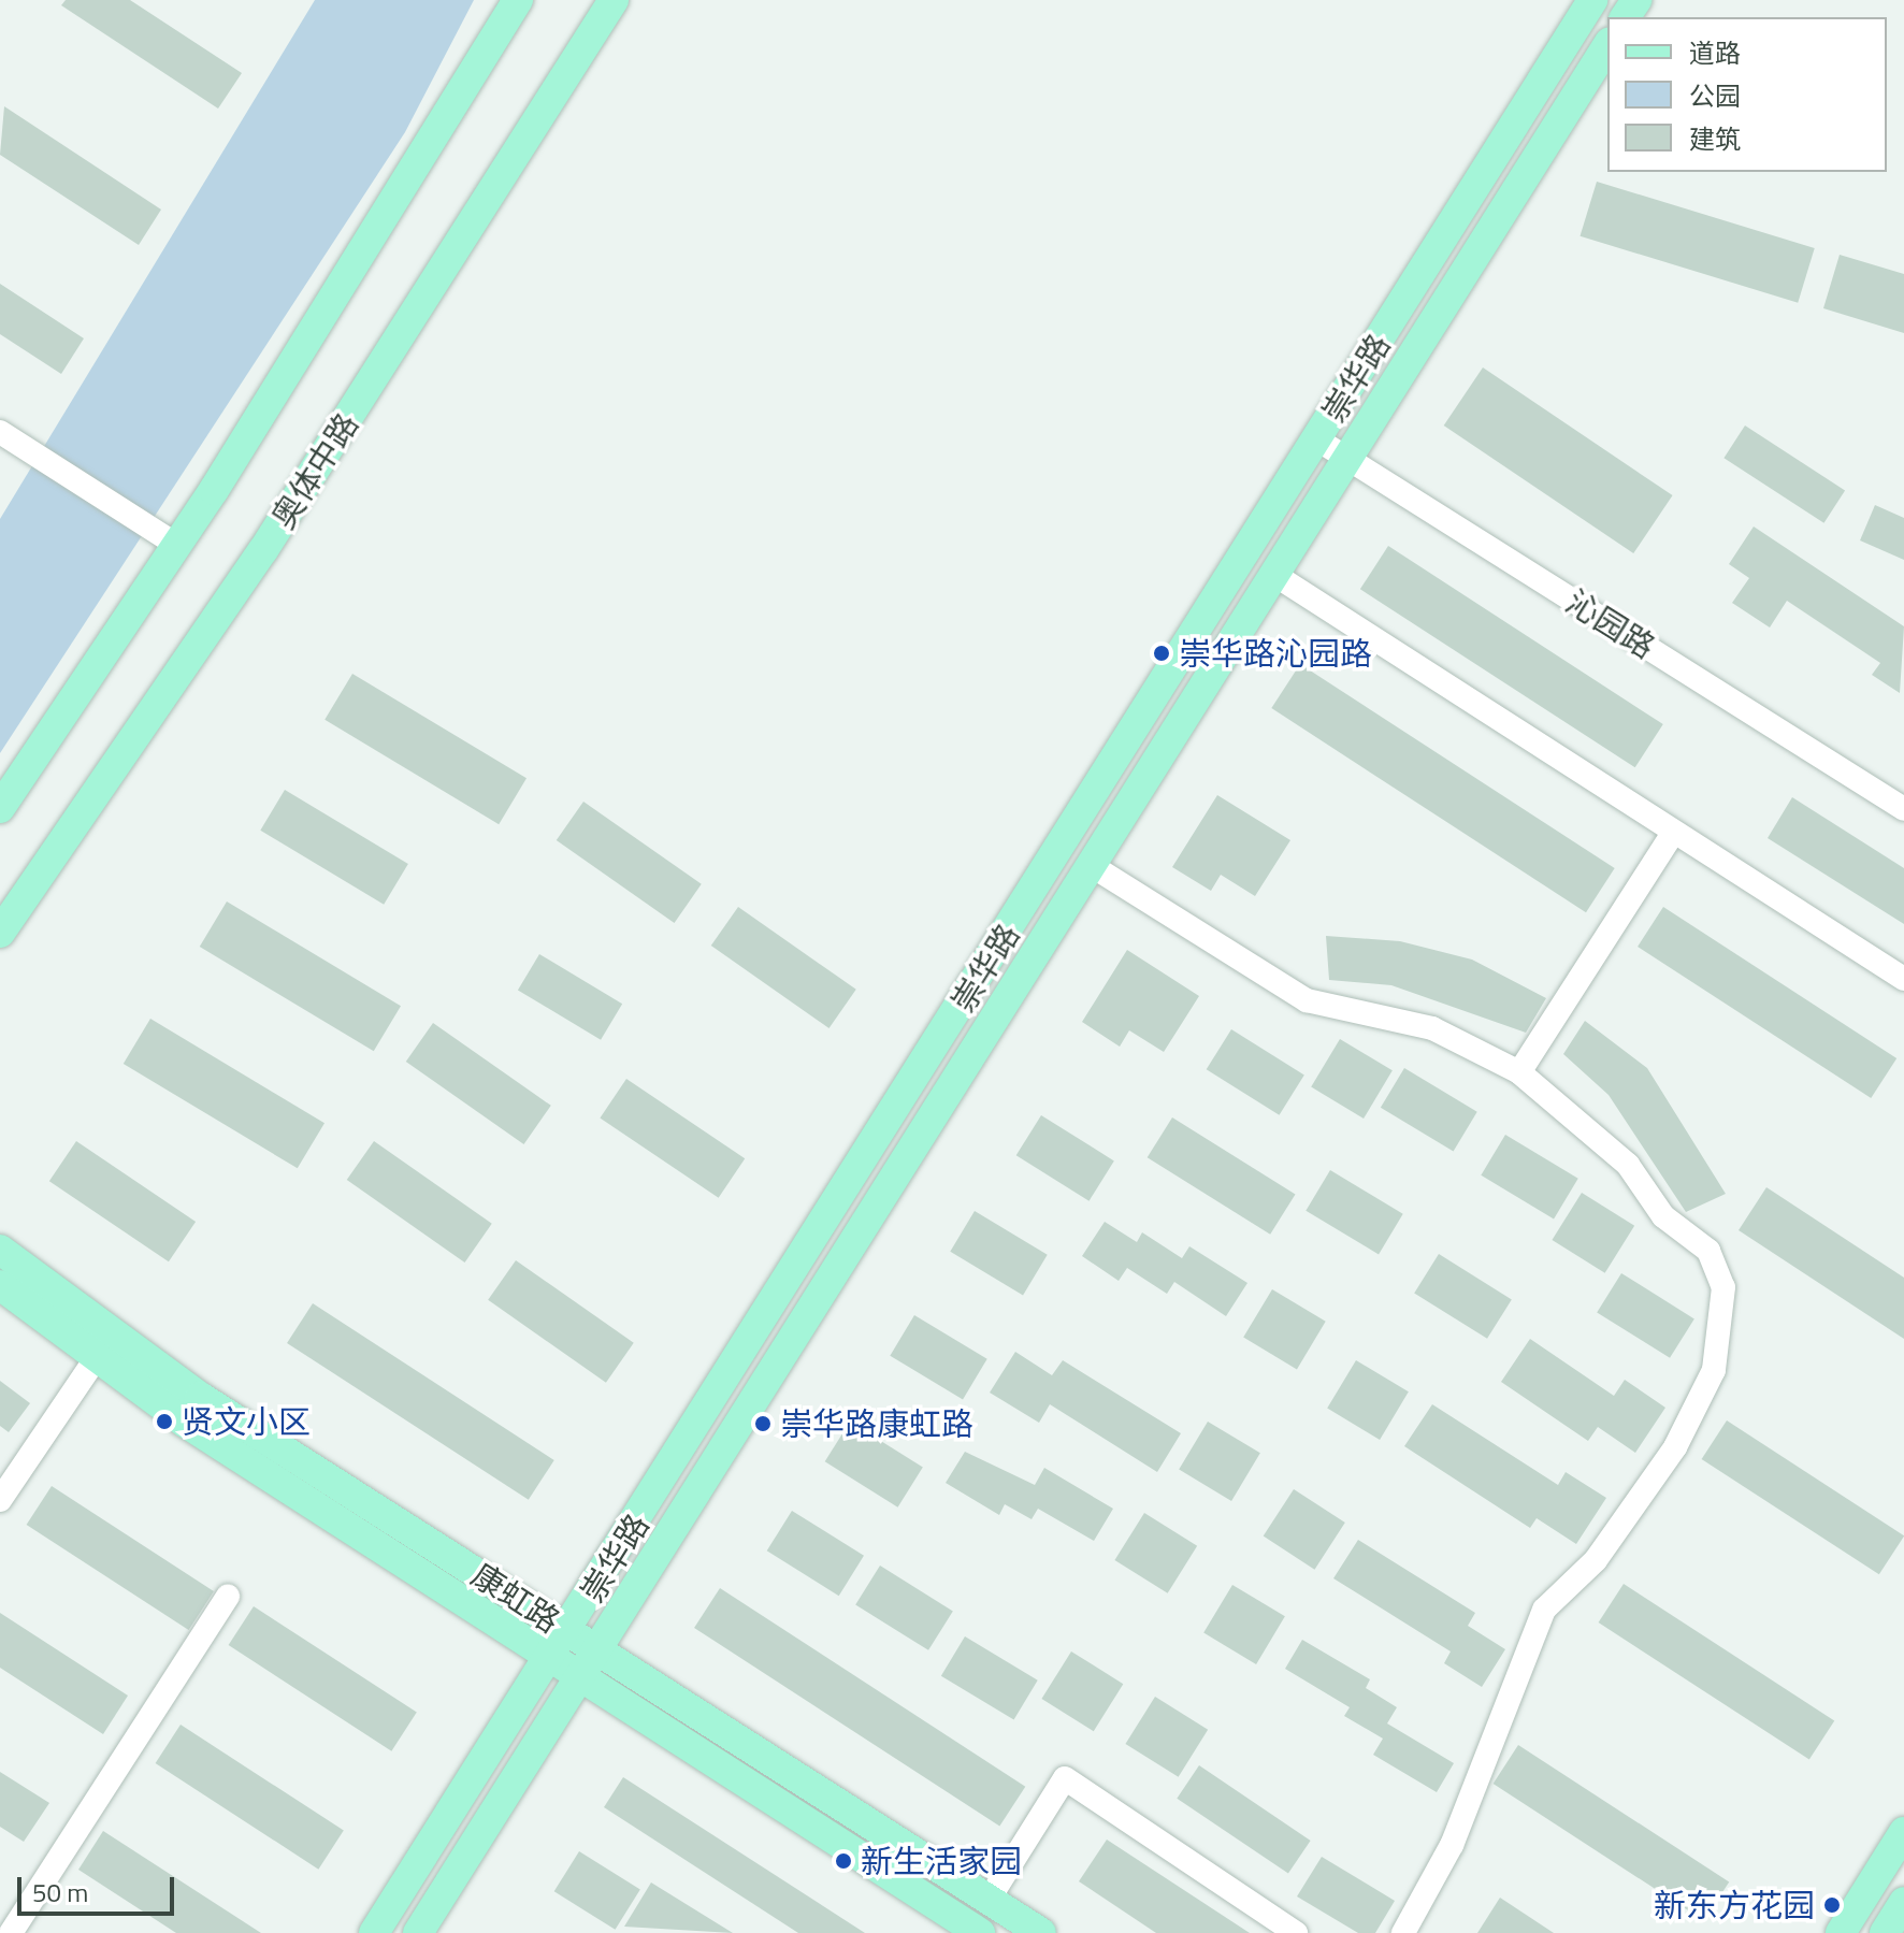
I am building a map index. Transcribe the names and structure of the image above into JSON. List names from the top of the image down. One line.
{"streets":{"main road":["崇华路","奥体中路","康虹路"],"street":["沁园路"]},"crossings":[["崇华路","沁园路"],["崇华路","康虹路"]],"places":["崇华路沁园路","贤文小区","崇华路康虹路","新生活家园","新东方花园"],"legend":["道路","公园","建筑"],"scale_bar":"50 m"}
